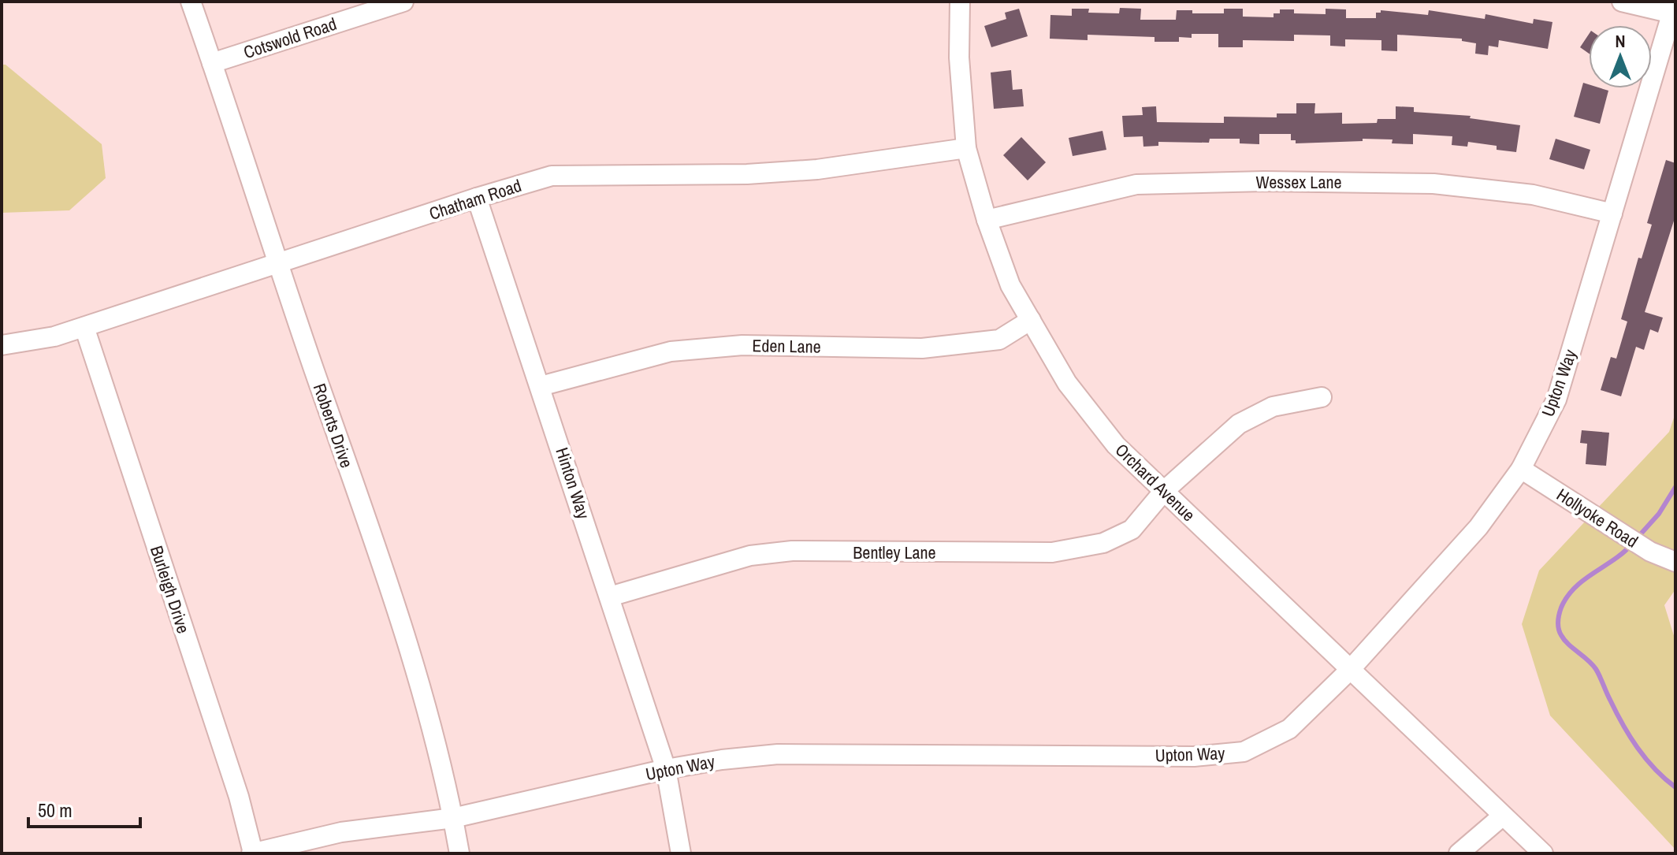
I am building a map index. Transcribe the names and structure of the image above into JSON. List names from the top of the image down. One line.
{"streets":{"street":["Cotswold Road","Wessex Lane","Chatham Road","Eden Lane","Upton Way","Roberts Drive","Orchard Avenue","Hinton Way","Hollyoke Road","Bentley Lane","Burleigh Drive"]},"crossings":[["Cotswold Road","Roberts Drive"],["Wessex Lane","Upton Way"],["Wessex Lane","Orchard Avenue"],["Chatham Road","Roberts Drive"],["Chatham Road","Orchard Avenue"],["Chatham Road","Hinton Way"],["Chatham Road","Burleigh Drive"],["Eden Lane","Orchard Avenue"],["Eden Lane","Hinton Way"],["Upton Way","Roberts Drive"],["Upton Way","Orchard Avenue"],["Upton Way","Hinton Way"],["Upton Way","Hollyoke Road"],["Upton Way","Burleigh Drive"],["Orchard Avenue","Bentley Lane"],["Hinton Way","Bentley Lane"]],"scale_bar":"50 m","north":"top"}
